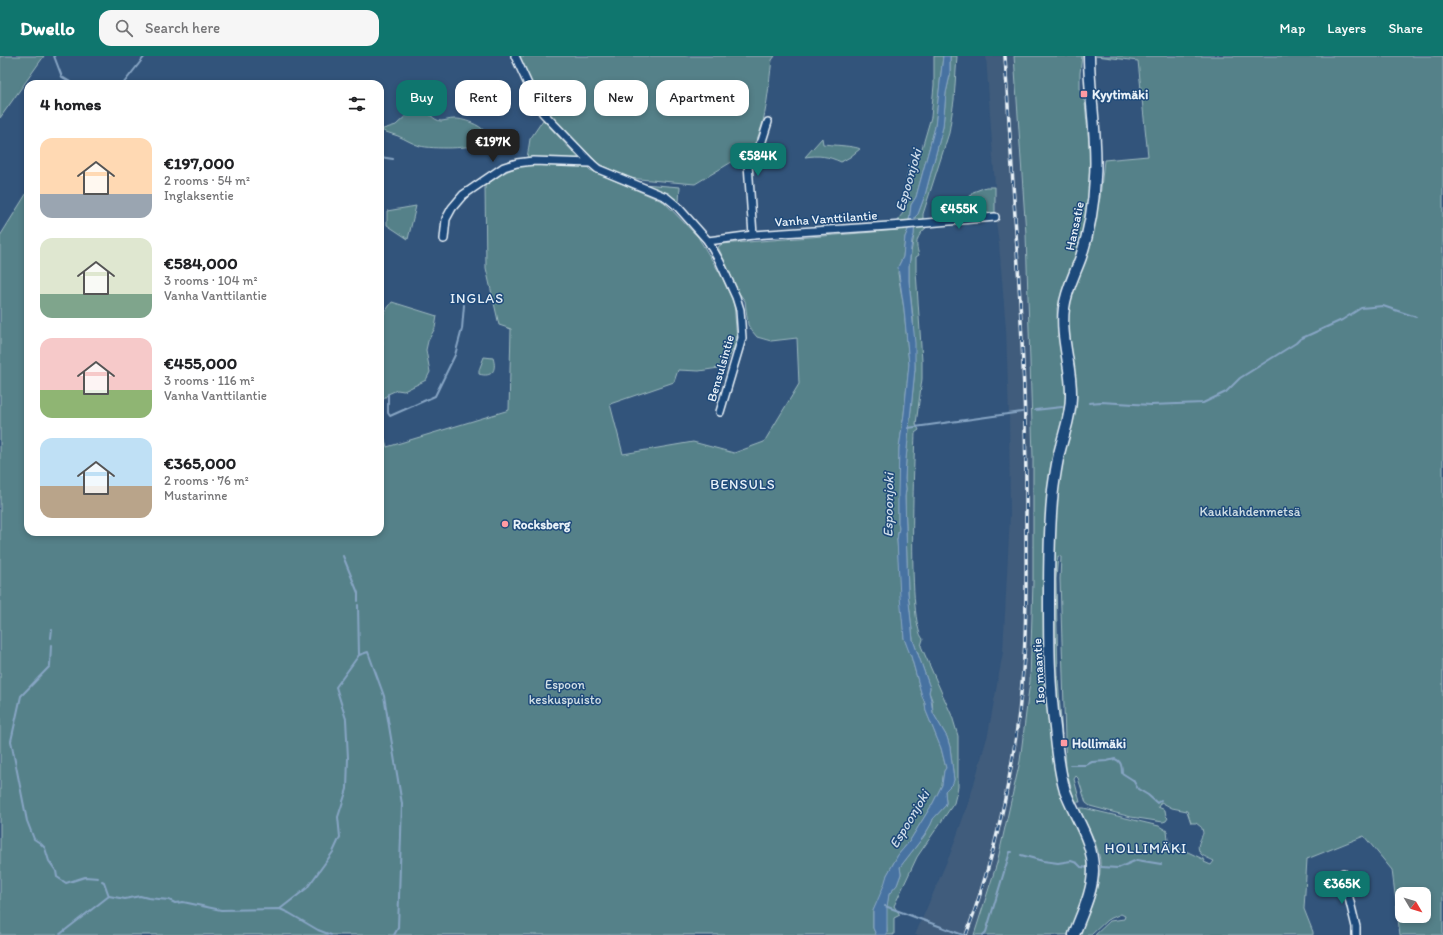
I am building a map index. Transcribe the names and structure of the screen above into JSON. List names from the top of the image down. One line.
{"streets":{"main road":["Hansatie","Iso maantie"],"street":["Vanha Vanttilantie","Bensulsintie"]},"crossings":[["Vanha Vanttilantie","Bensulsintie"],["Hansatie","Iso maantie"]],"districts":["INGLAS","BENSULS","HOLLIMÄKI"],"water":["Espoonjoki"],"parks":["Kauklahdenmetsä","Espoon keskuspuisto"],"places":{"transit":["Kyytimäki","Hollimäki"],"other":["Rocksberg"]},"north":"bottom right","page":{"header":"Dwello","search":"Search here","nav":["Map","Layers","Share"],"chip":["Buy","Rent","Filters","New","Apartment"],"heading":"4 homes","list":[{"name":"€197,000","note":"2 rooms · 54 m² · Inglaksentie"},{"name":"€584,000","note":"3 rooms · 104 m² · Vanha Vanttilantie"},{"name":"€455,000","note":"3 rooms · 116 m² · Vanha Vanttilantie"},{"name":"€365,000","note":"2 rooms · 76 m² · Mustarinne"}],"price":["€197K","€584K","€455K","€365K"]}}
